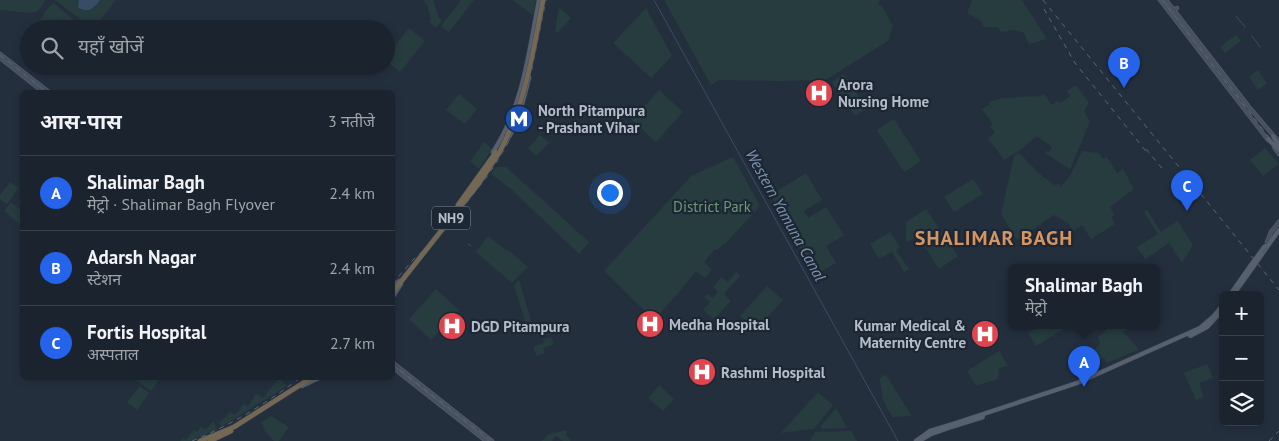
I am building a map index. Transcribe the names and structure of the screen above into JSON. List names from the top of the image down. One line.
{"streets":{"highway":["NH9"]},"districts":["SHALIMAR BAGH"],"water":["Western Yamuna Canal"],"parks":["District Park"],"places":{"hospital":["Arora Nursing Home","Medha Hospital","DGD Pitampura","Kumar Medical & Maternity Centre","Rashmi Hospital"],"metro station":["North Pitampura - Prashant Vihar"]},"page":{"search":"यहाँ खोजें","pins":["B","C","A"],"heading":["आस-पास","3 नतीजे"],"list":[{"mark":"A","name":"Shalimar Bagh","note":"मेट्रो · Shalimar Bagh Flyover","value":"2.4 km"},{"mark":"B","name":"Adarsh Nagar","note":"स्टेशन","value":"2.4 km"},{"mark":"C","name":"Fortis Hospital","note":"अस्पताल","value":"2.7 km"}],"popup":["Shalimar Bagh","मेट्रो"],"map_buttons":["+","−"]}}
